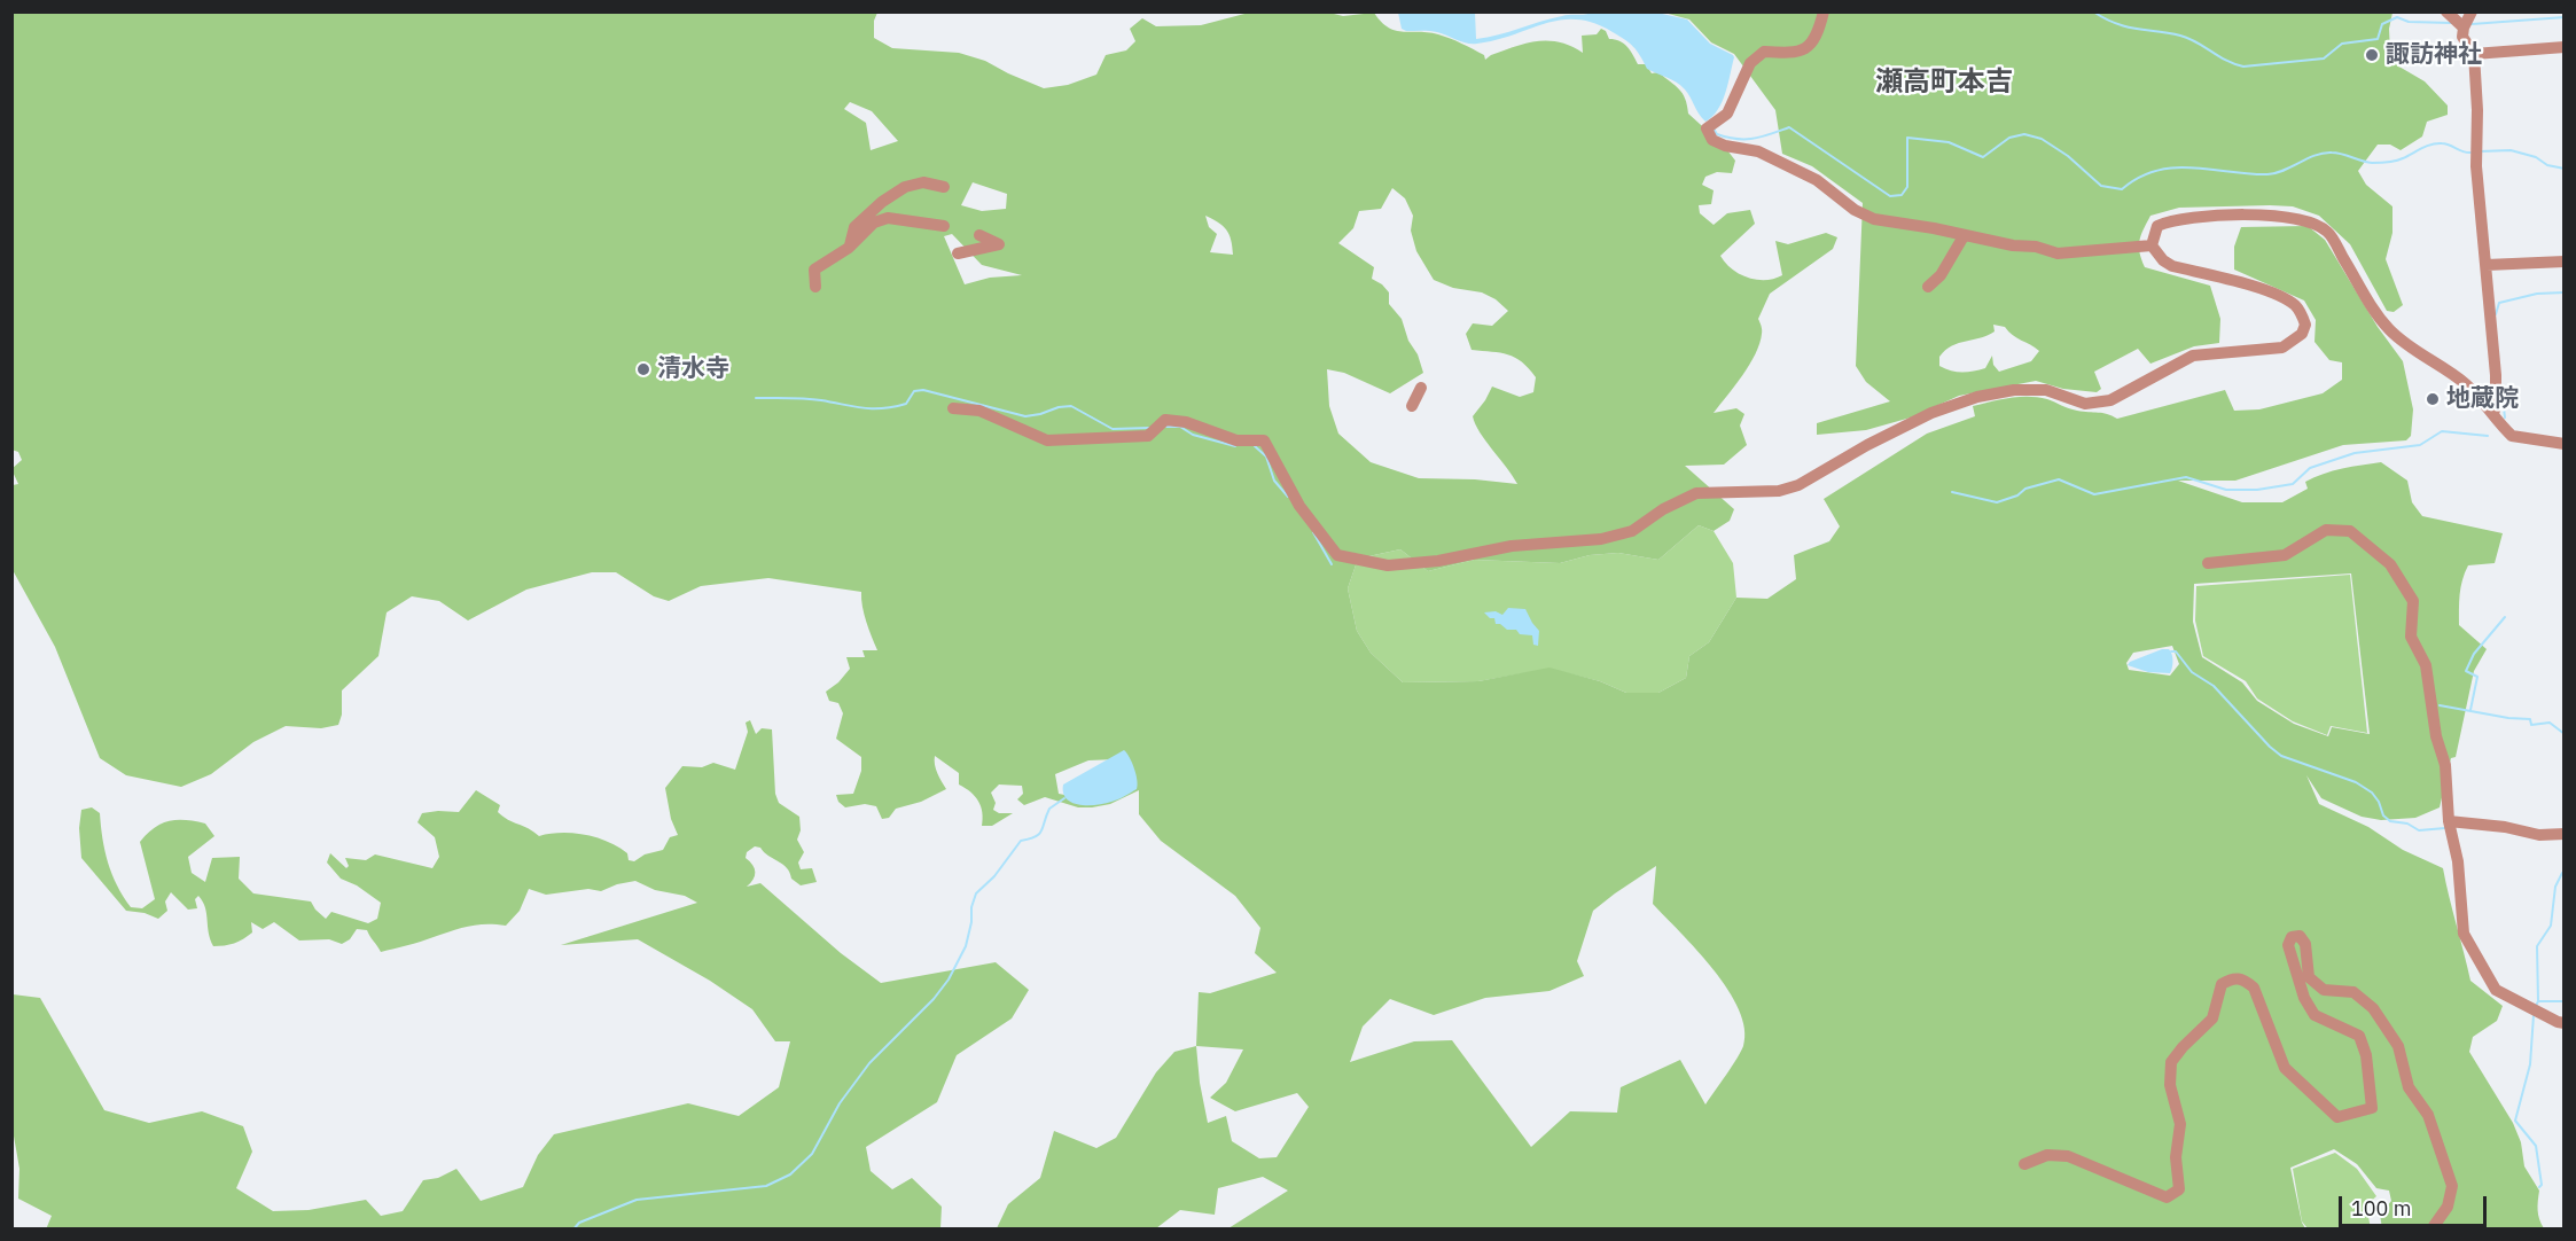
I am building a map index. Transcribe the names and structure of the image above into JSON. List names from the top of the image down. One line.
{"districts":["瀬高町本吉"],"places":["諏訪神社","清水寺","地蔵院"],"scale_bar":"100 m"}
